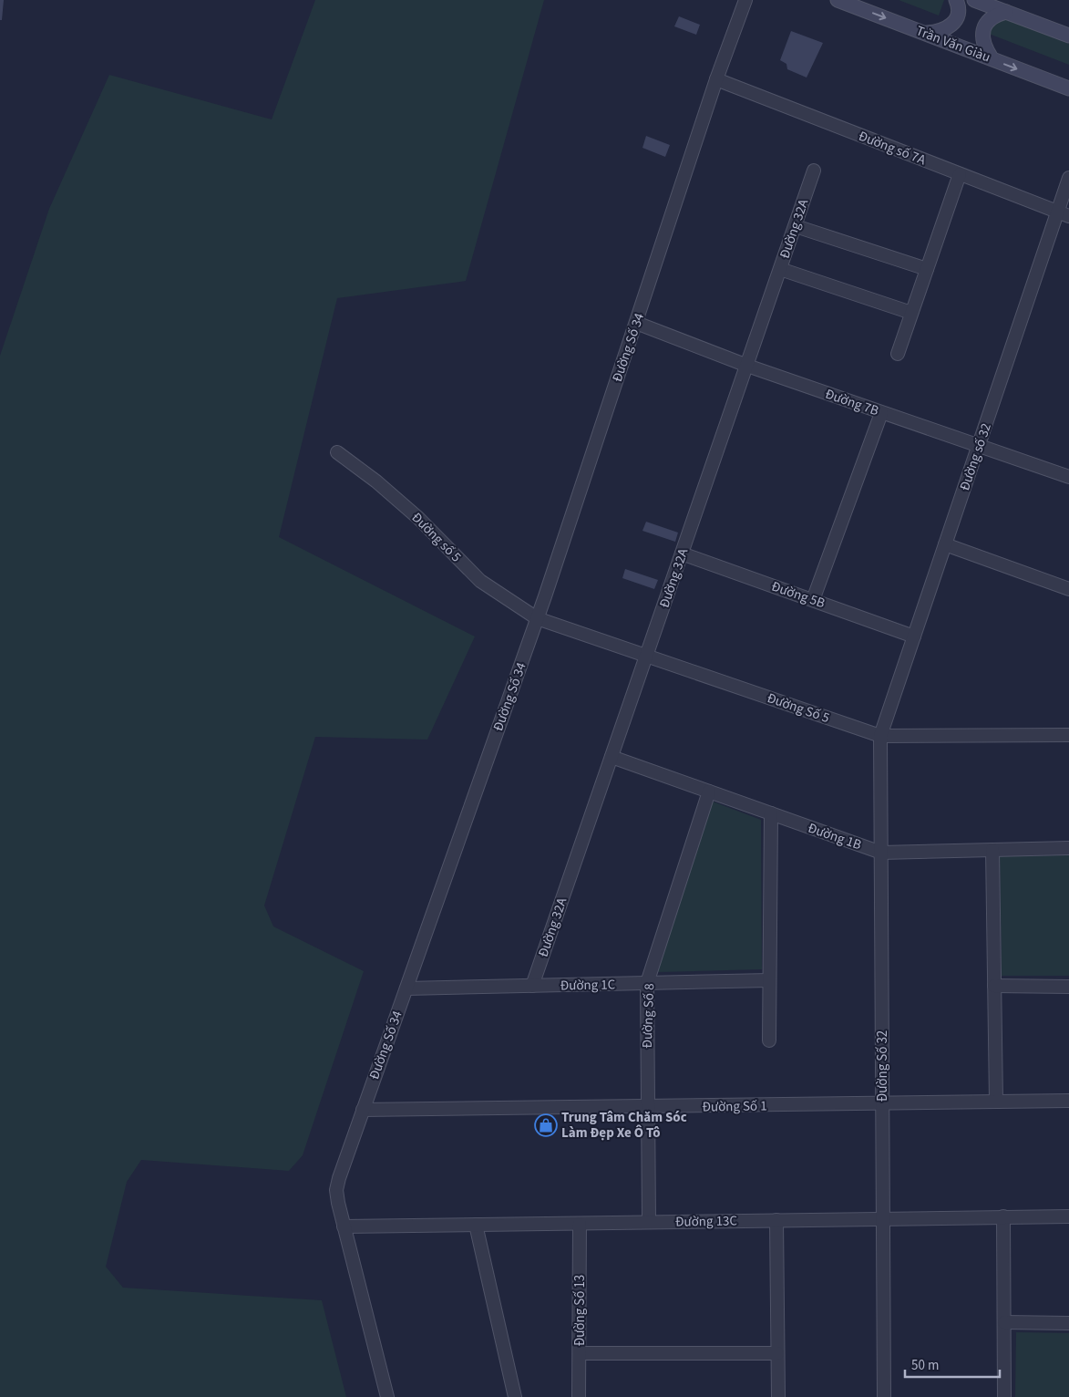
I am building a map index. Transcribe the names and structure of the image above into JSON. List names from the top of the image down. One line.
{"streets":{"main road":["Trần Văn Giàu"],"street":["Đường số 7A","Đường 32A","Đường Số 34","Đường 7B","Đường số 32","Đường số 5","Đường 5B","Đường Số 5","Đường 1B","Đường 1C","Đường Số 8","Đường Số 32","Đường Số 1","Đường 13C","Đường Số 13"]},"crossings":[["Đường số 7A","Đường Số 34"],["Đường số 7A","Đường số 32"],["Đường 32A","Đường 7B"],["Đường 32A","Đường 5B"],["Đường 32A","Đường Số 5"],["Đường 32A","Đường 1B"],["Đường 32A","Đường 1C"],["Đường Số 34","Đường 7B"],["Đường Số 34","Đường số 5"],["Đường Số 34","Đường Số 5"],["Đường Số 34","Đường 1C"],["Đường Số 34","Đường Số 1"],["Đường Số 34","Đường 13C"],["Đường 7B","Đường số 32"],["Đường số 32","Đường 5B"],["Đường số 32","Đường Số 5"],["Đường số 32","Đường Số 32"],["Đường số 5","Đường Số 5"],["Đường Số 5","Đường Số 32"],["Đường 1B","Đường Số 8"],["Đường 1B","Đường Số 32"],["Đường 1C","Đường Số 8"],["Đường Số 8","Đường Số 1"],["Đường Số 8","Đường 13C"],["Đường Số 32","Đường Số 1"],["Đường Số 32","Đường 13C"],["Đường 13C","Đường Số 13"]],"places":{"shop":["Trung Tâm Chăm Sóc Làm Đẹp Xe Ô Tô"]},"scale_bar":"50 m"}
